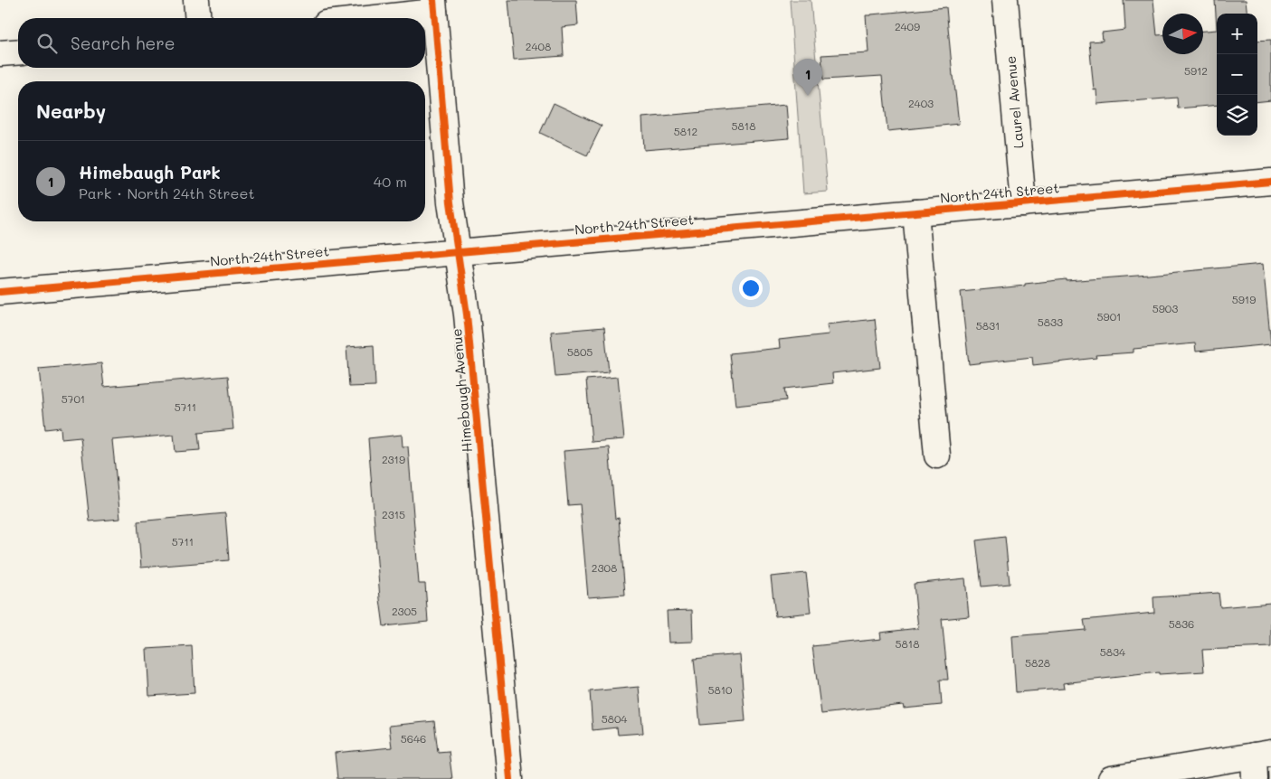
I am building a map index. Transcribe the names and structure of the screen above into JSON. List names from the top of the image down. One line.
{"streets":{"street":["Laurel Avenue","North 24th Street","Himebaugh Avenue"]},"crossings":[["Laurel Avenue","North 24th Street"],["North 24th Street","Himebaugh Avenue"]],"house_numbers":["2409","2408","5912","2403","5818","5812","5919","5903","5901","5833","5831","5805","5701","5711","2319","2315","5711","2308","2305","5836","5818","5834","5828","5810","5804","5646"],"north":"right","page":{"map_buttons":["+","−"],"search":"Search here","pins":"1","heading":"Nearby","list":[{"mark":"1","name":"Himebaugh Park","note":"Park · North 24th Street","value":"40 m"}]}}
